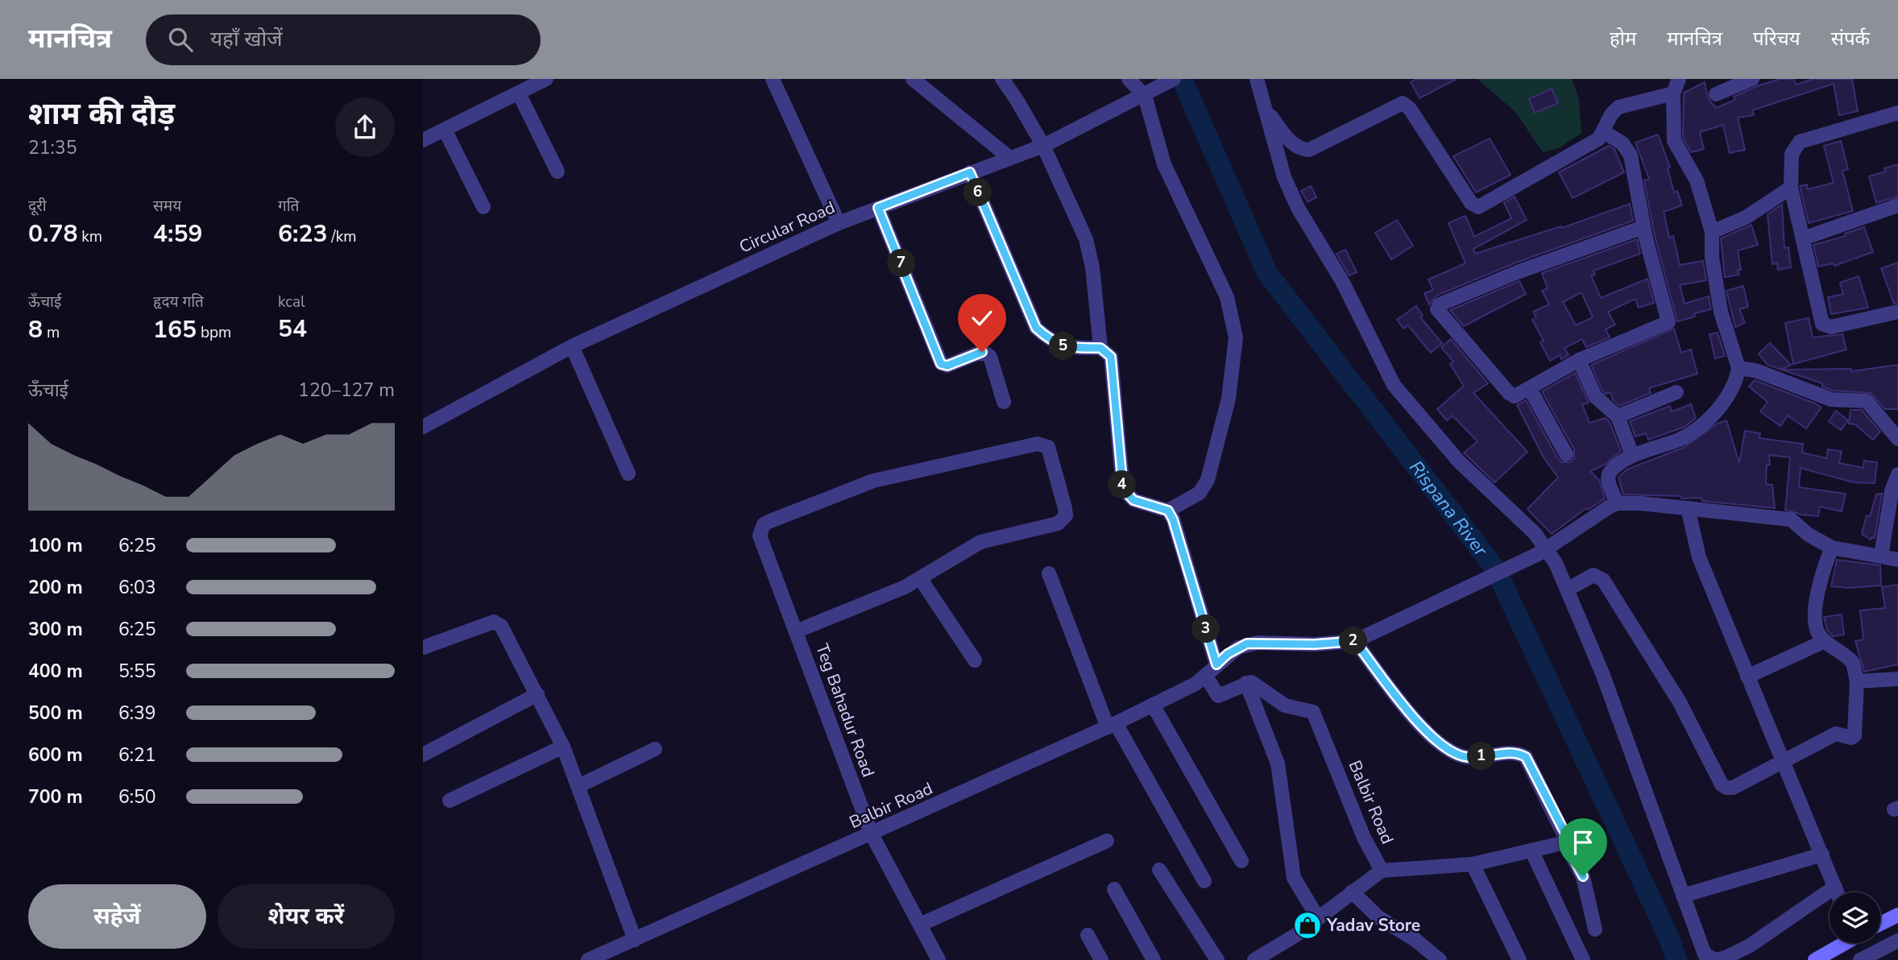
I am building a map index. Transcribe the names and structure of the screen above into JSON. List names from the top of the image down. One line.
{"streets":{"street":["Circular Road","Teg Bahadur Road","Balbir Road"]},"crossings":[["Teg Bahadur Road","Balbir Road"]],"water":["Rispana River"],"places":{"shop":["Yadav Store"]},"page":{"header":"मानचित्र","search":"यहाँ खोजें","nav":["होम","मानचित्र","परिचय","संपर्क"],"heading":["शाम की दौड़","21:35"],"stats":[["दूरी","0.78 km"],["समय","4:59"],["गति","6:23 /km"],["ऊँचाई","8 m"],["हृदय गति","165 bpm"],["kcal","54"]],"pins":["6","7","5","4","3","2","1"],"chart":["ऊँचाई","120–127 m"],"list":[{"name":"100 m","note":"6:25"},{"name":"200 m","note":"6:03"},{"name":"300 m","note":"6:25"},{"name":"400 m","note":"5:55"},{"name":"500 m","note":"6:39"},{"name":"600 m","note":"6:21"},{"name":"700 m","note":"6:50"}],"buttons":["सहेजें","शेयर करें"]}}
